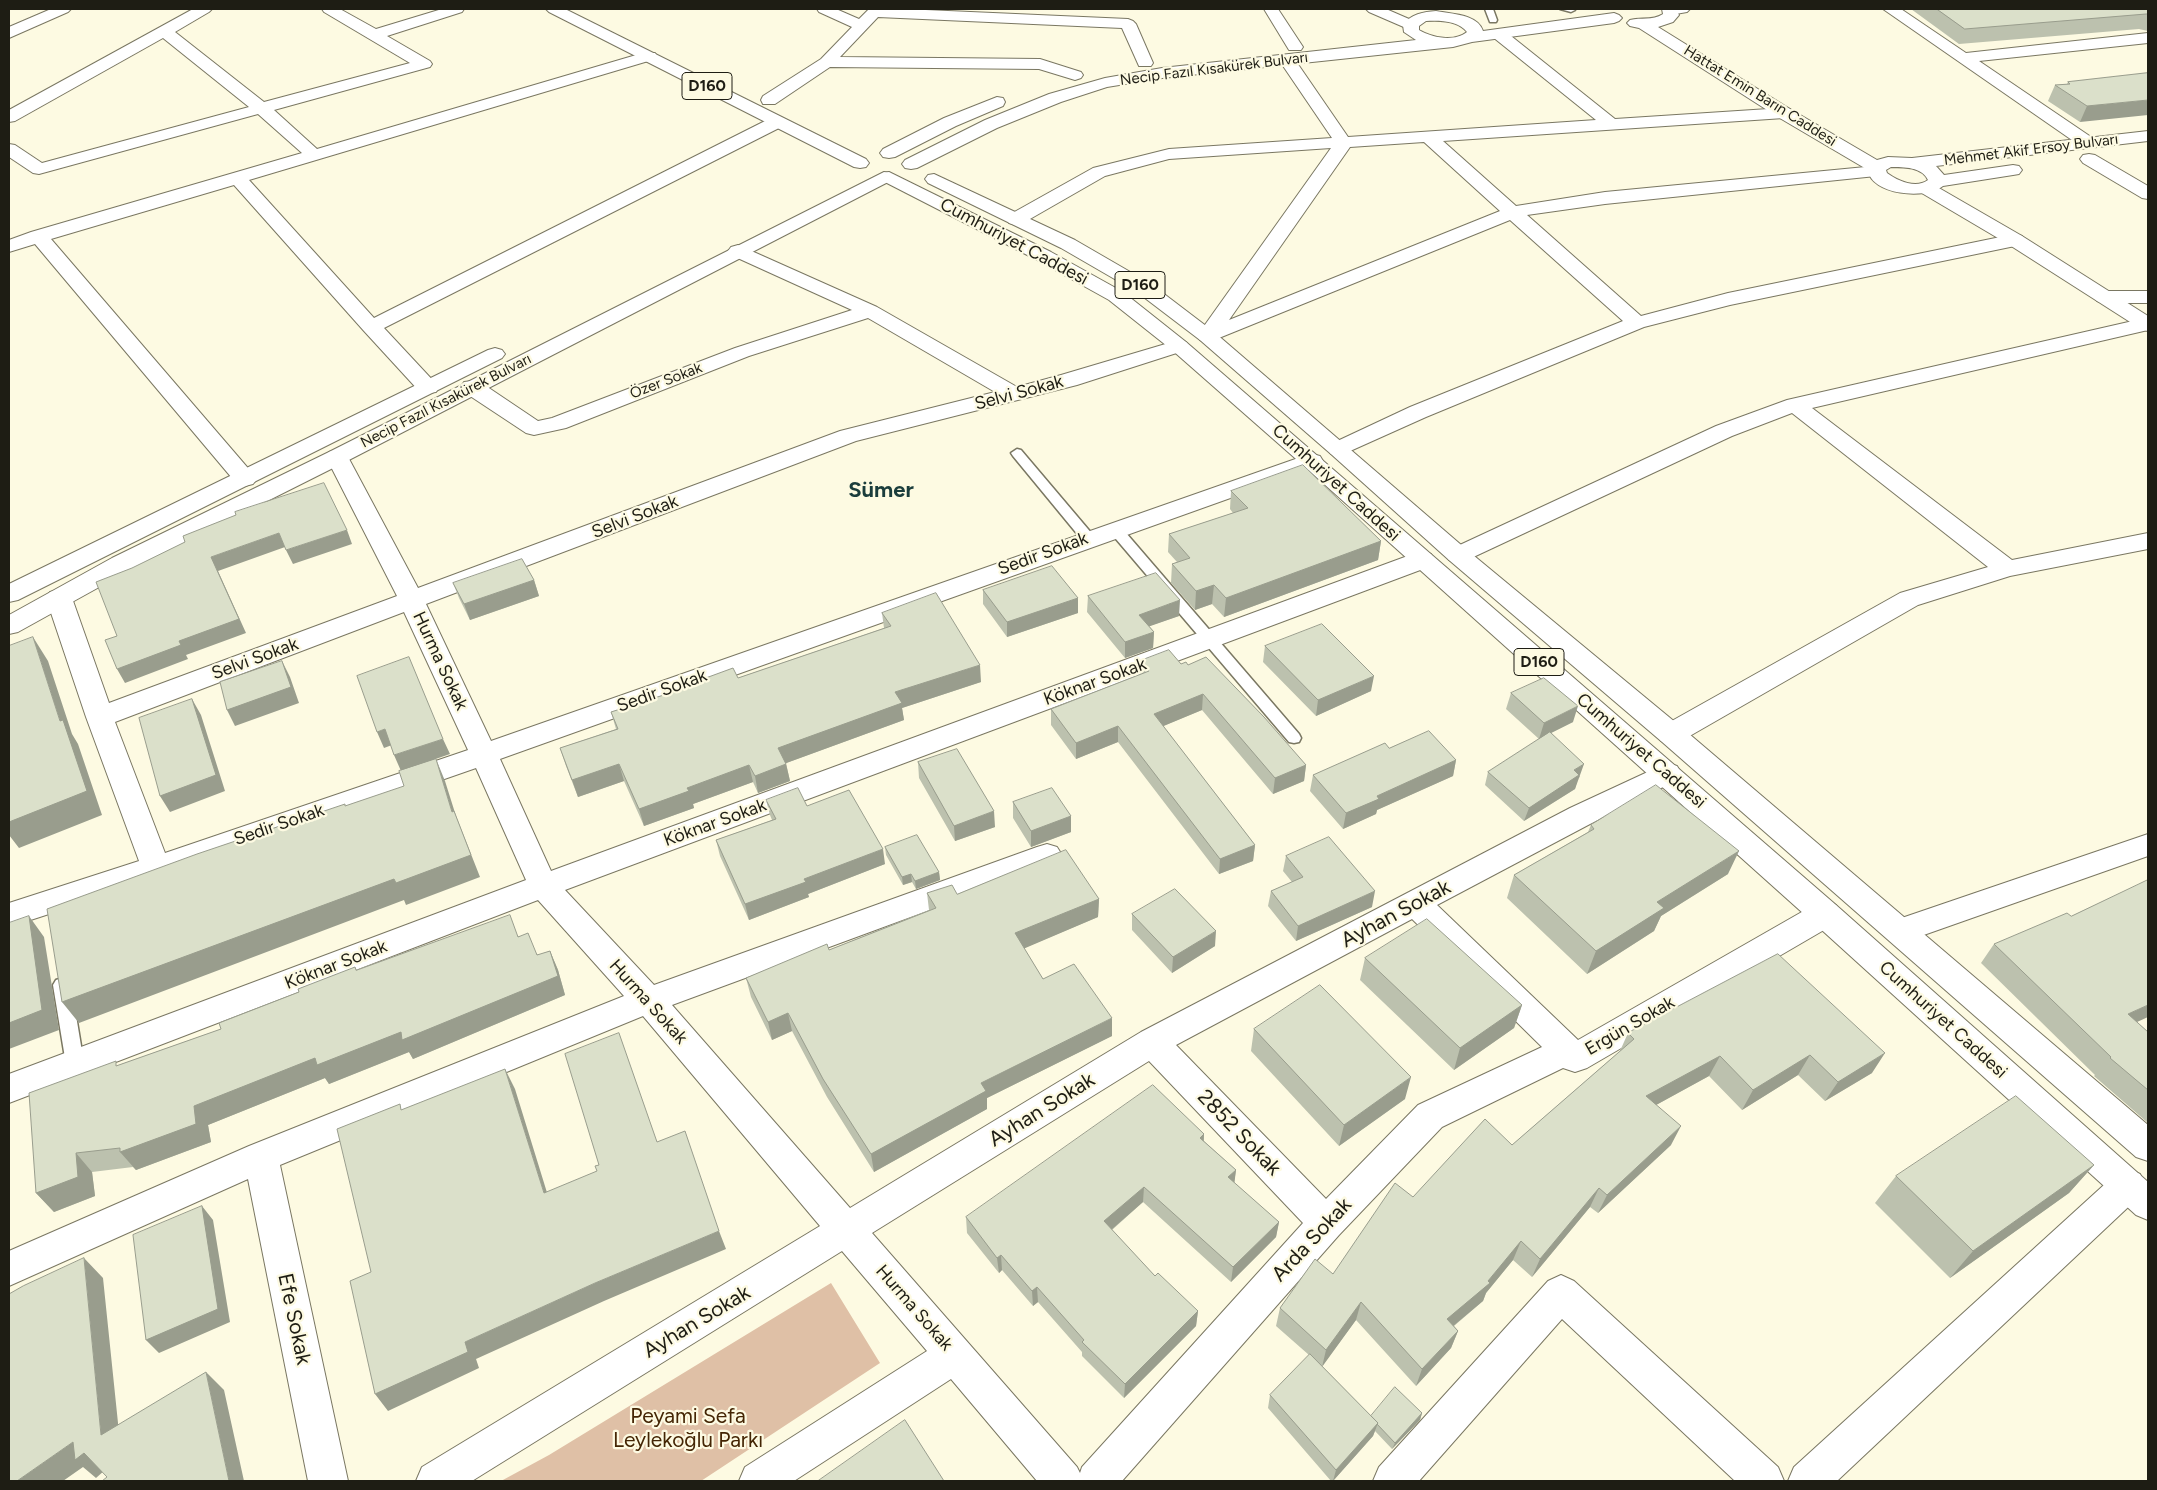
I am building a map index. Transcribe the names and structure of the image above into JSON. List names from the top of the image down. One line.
{"streets":{"street":["Necip Fazıl Kısakürek Bulvarı","D160","Hattat Emin Barın Caddesi","Mehmet Akif Ersoy Bulvarı","Cumhuriyet Caddesi","Özer Sokak","Selvi Sokak","Sedir Sokak","Hurma Sokak","Köknar Sokak","Ayhan Sokak","Ergün Sokak","2852 Sokak","Arda Sokak","Efe Sokak"]},"crossings":[["Necip Fazıl Kısakürek Bulvarı","Cumhuriyet Caddesi"],["Necip Fazıl Kısakürek Bulvarı","Özer Sokak"],["Necip Fazıl Kısakürek Bulvarı","Hurma Sokak"],["Hattat Emin Barın Caddesi","Mehmet Akif Ersoy Bulvarı"],["Mehmet Akif Ersoy Bulvarı","Cumhuriyet Caddesi"],["Cumhuriyet Caddesi","Selvi Sokak"],["Cumhuriyet Caddesi","Sedir Sokak"],["Cumhuriyet Caddesi","Köknar Sokak"],["Cumhuriyet Caddesi","Ayhan Sokak"],["Cumhuriyet Caddesi","Ergün Sokak"],["Selvi Sokak","Hurma Sokak"],["Sedir Sokak","Hurma Sokak"],["Hurma Sokak","Köknar Sokak"],["Hurma Sokak","Ayhan Sokak"],["Ayhan Sokak","Ergün Sokak"],["Ayhan Sokak","2852 Sokak"],["Ergün Sokak","Arda Sokak"],["2852 Sokak","Arda Sokak"]],"districts":["Sümer"],"parks":["Peyami Sefa Leylekoğlu Parkı"]}
